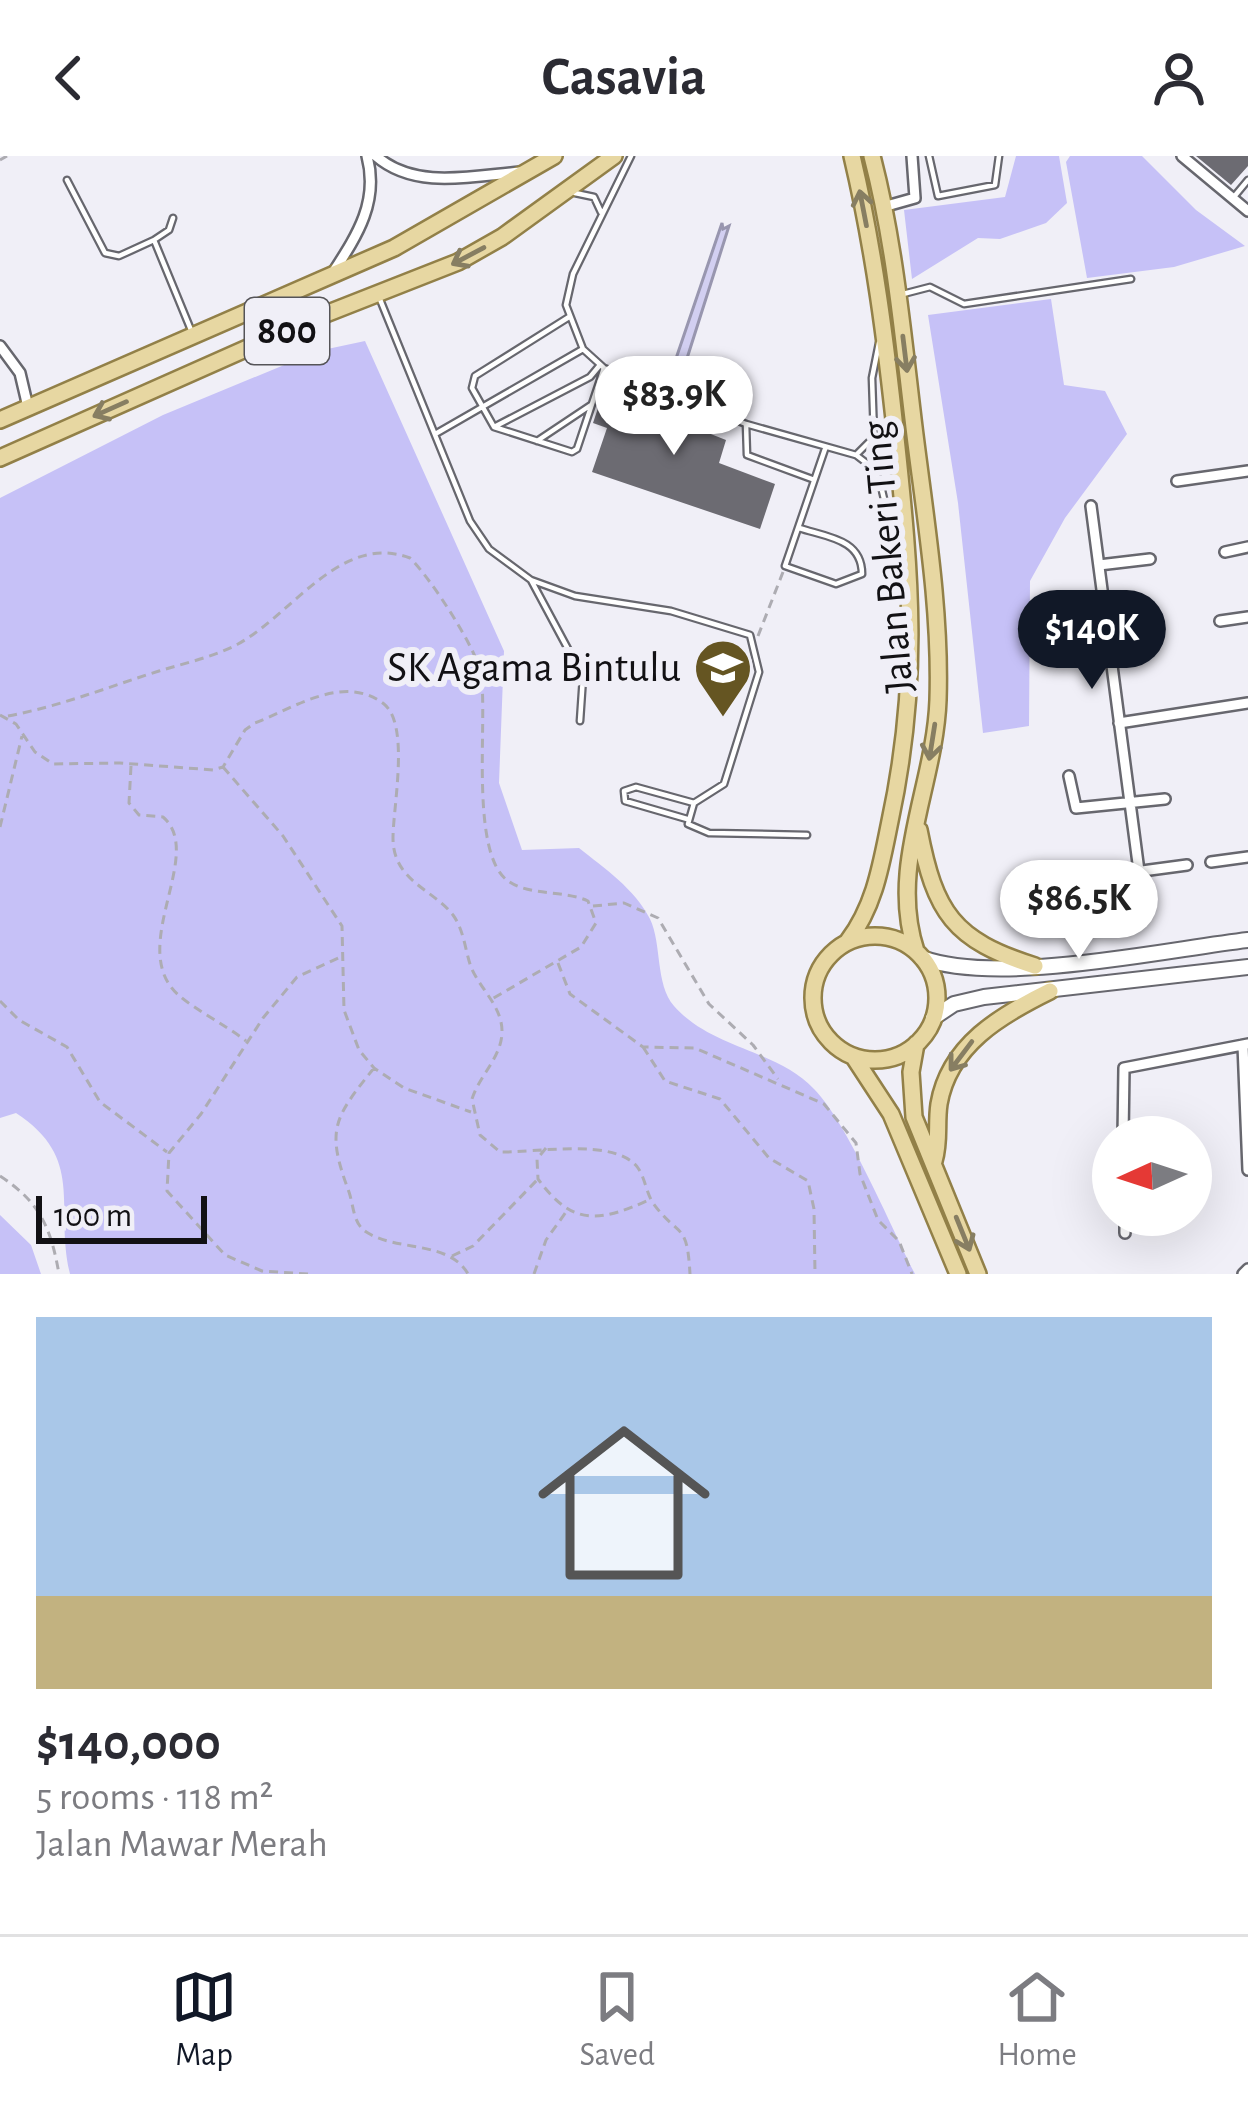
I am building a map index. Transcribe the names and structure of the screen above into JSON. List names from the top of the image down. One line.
{"streets":{"main road":["800","Jalan Bakeri Ting"]},"places":{"school or university":["SK Agama Bintulu"]},"scale_bar":"100 m","north":"left","page":{"header":"Casavia","price":["$83.9K","$140K","$86.5K"],"scale":"100 m","list":[{"name":"$140,000","note":"5 rooms · 118 m² · Jalan Mawar Merah"}],"tabs":["Map","Saved","Home"]}}
